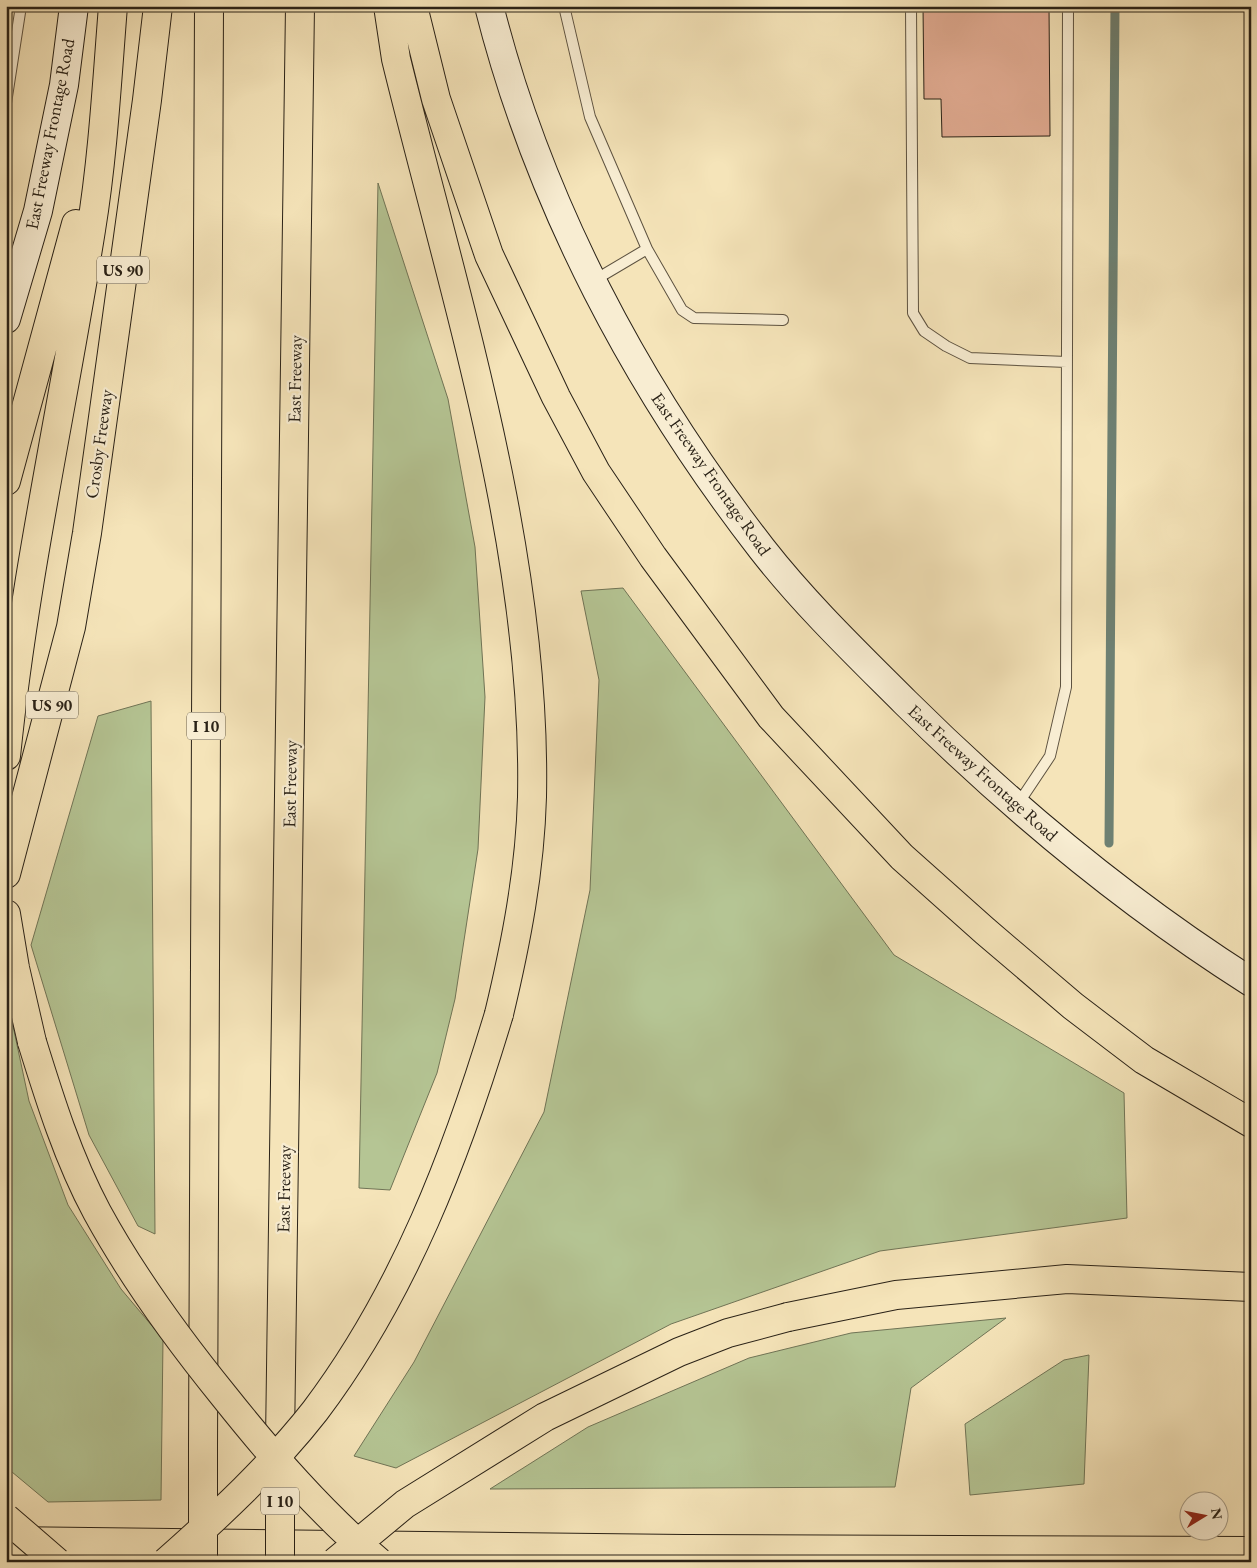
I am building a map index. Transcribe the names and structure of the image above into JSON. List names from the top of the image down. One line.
{"streets":{"highway":["US 90","East Freeway","Crosby Freeway","I 10"],"main road":["East Freeway Frontage Road"]},"north":"right"}
